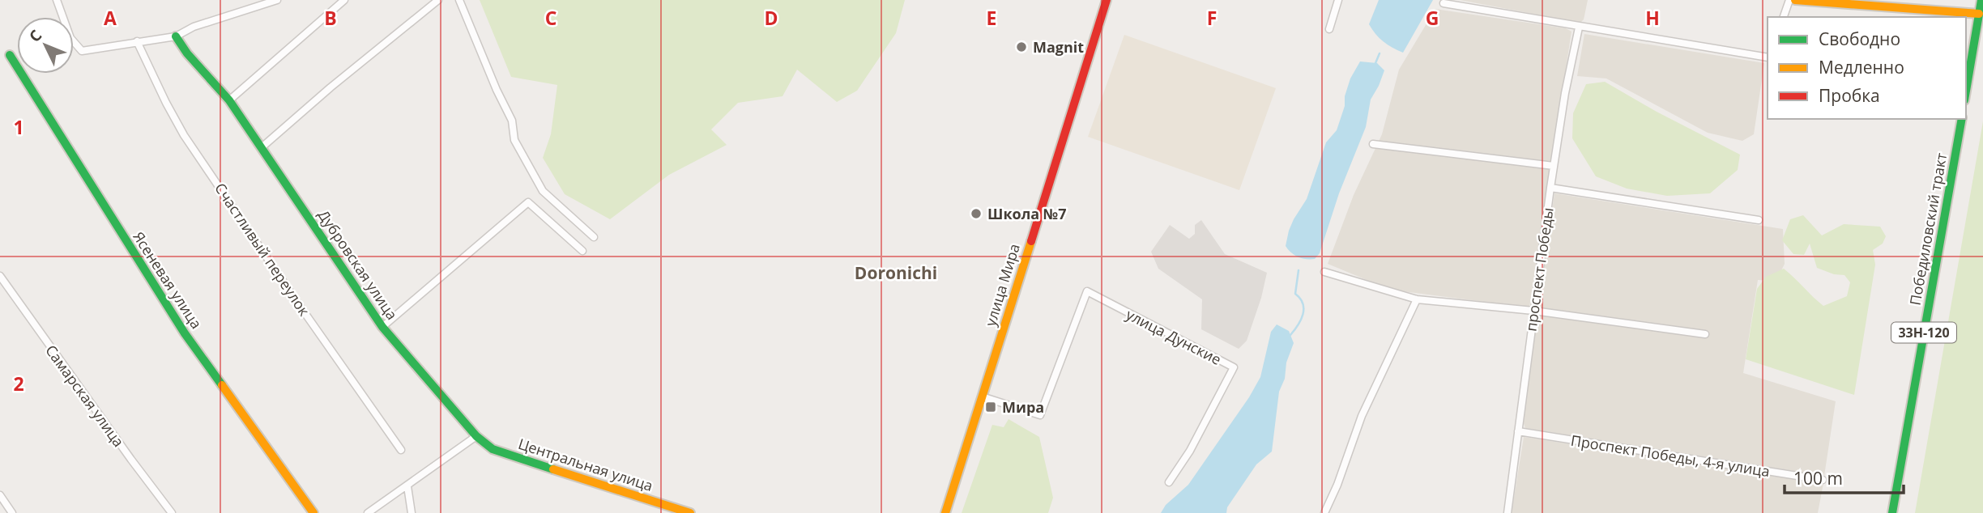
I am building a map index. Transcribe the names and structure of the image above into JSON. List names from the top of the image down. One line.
{"streets":{"street":["Победиловский тракт","Счастливый переулок","Дубровская улица","проспект Победы","Ясеневая улица","улица Мира","33Н-120","улица Дунские","Самарская улица","Проспект Победы, 4-я улица","Центральная улица"]},"crossings":[["Дубровская улица","Центральная улица"],["проспект Победы","Проспект Победы, 4-я улица"],["улица Мира","улица Дунские"]],"districts":["Doronichi"],"places":{"other":["Magnit","Школа №7"],"transit":["Мира"]},"legend":["Свободно","Медленно","Пробка"],"scale_bar":"100 m","north":"top left","grid":{"columns":["A","B","C","D","E","F","G","H"],"rows":["1","2"]}}
